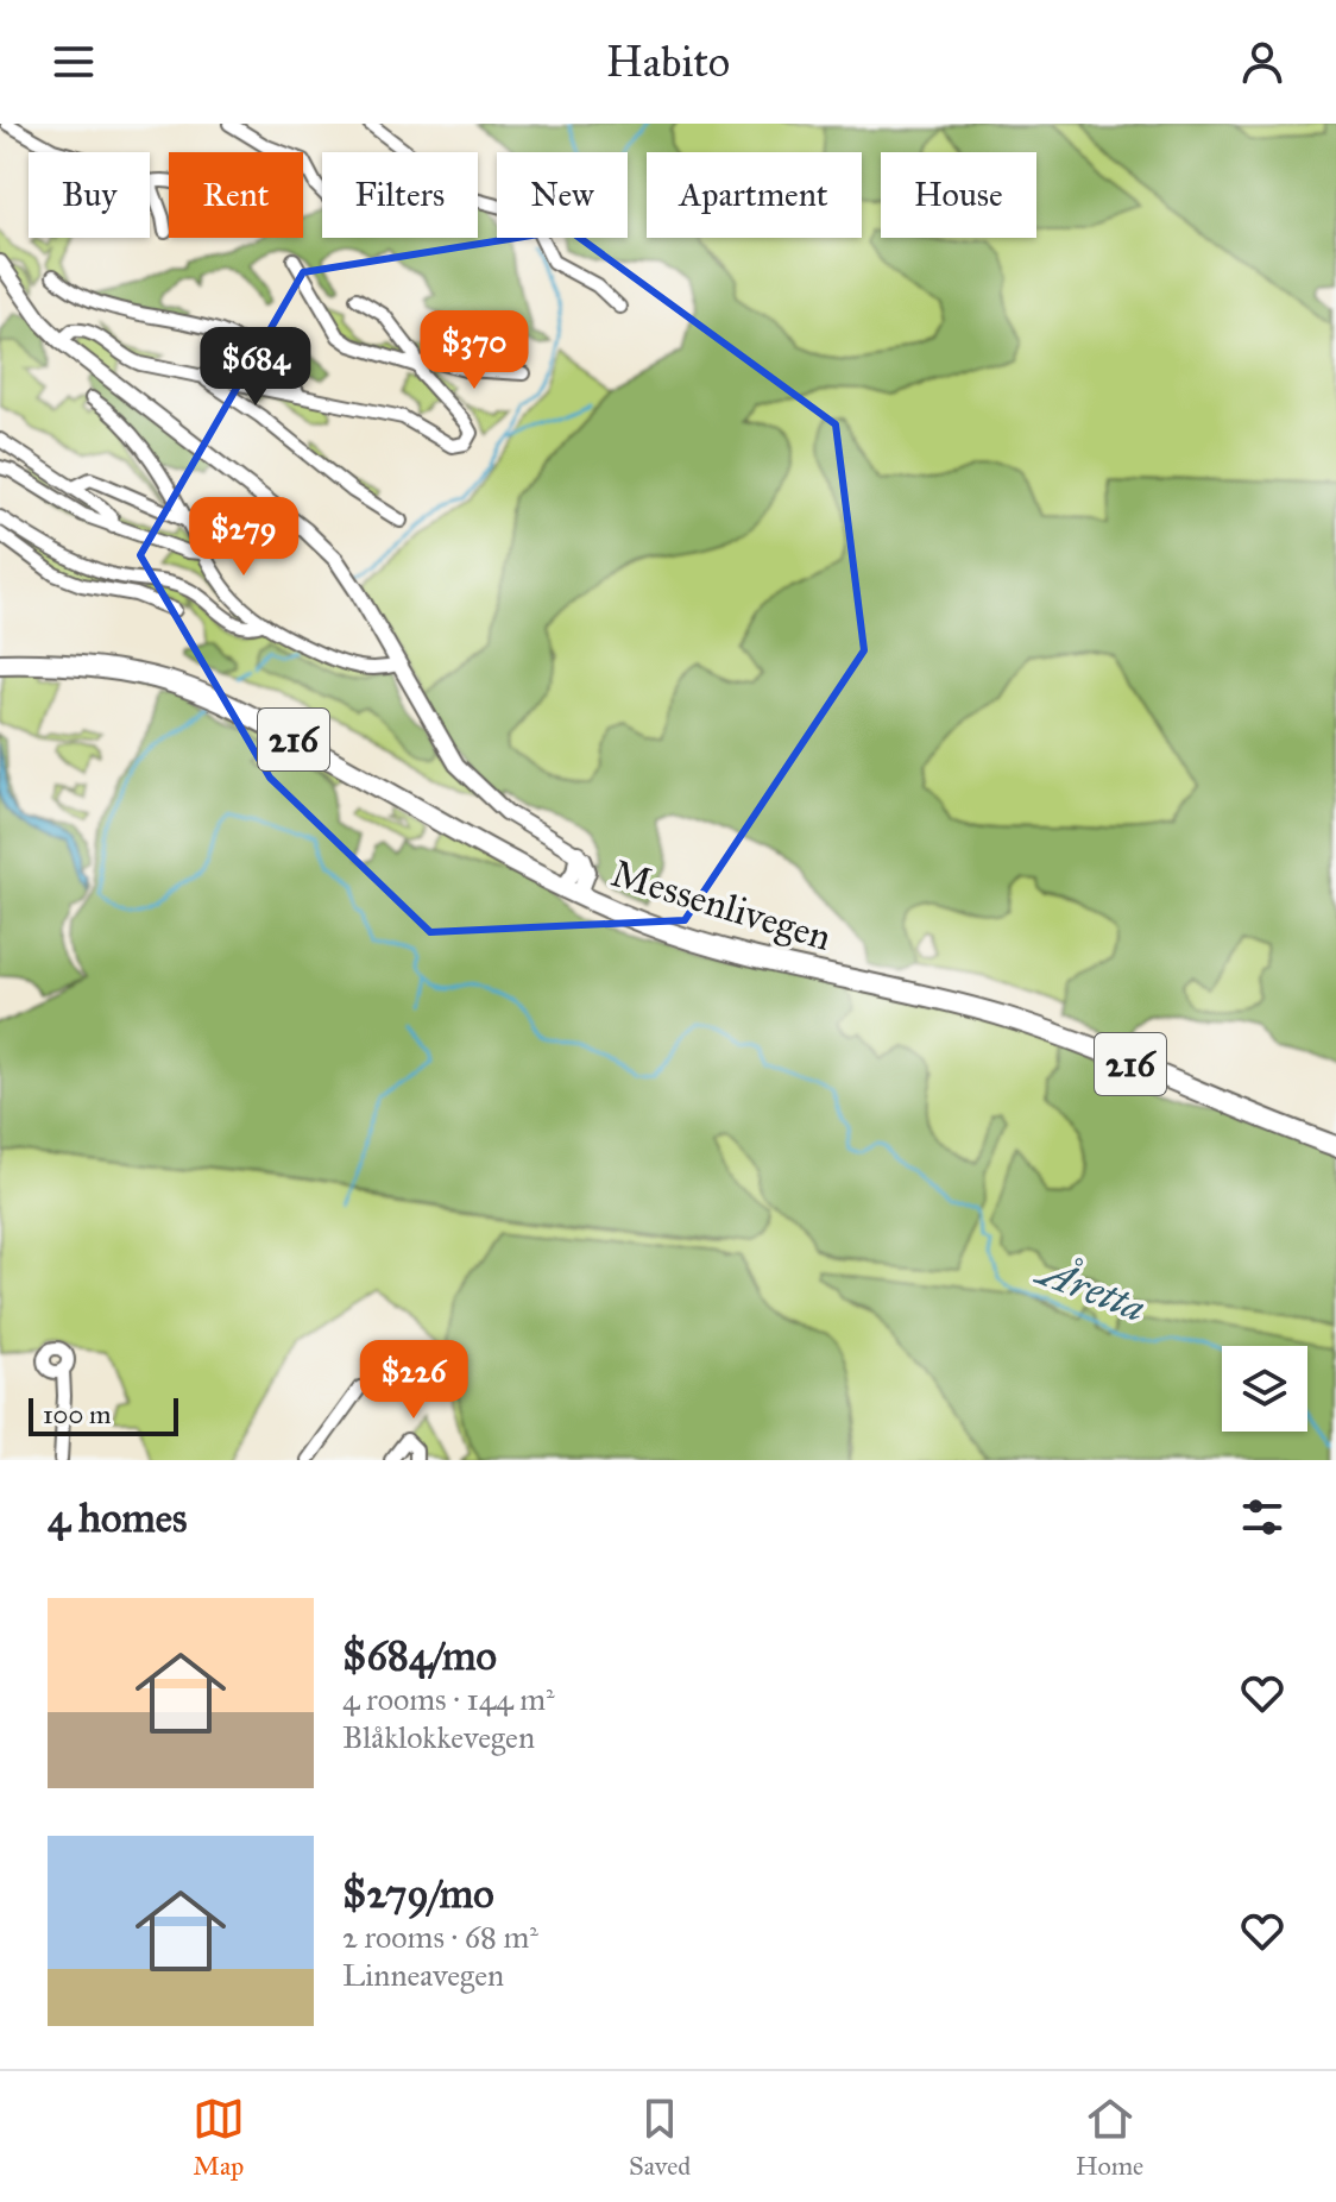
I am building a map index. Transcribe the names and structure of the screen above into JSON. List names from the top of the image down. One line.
{"streets":{"main road":["216","Messenlivegen"]},"water":["Åretta"],"scale_bar":"100 m","page":{"header":"Habito","chip":["Buy","Rent","Filters","New","Apartment","House"],"price":["$370","$684","$279","$226"],"scale":"100 m","heading":"4 homes","list":[{"name":"$684/mo","note":"4 rooms · 144 m² · Blåklokkevegen"},{"name":"$279/mo","note":"2 rooms · 68 m² · Linneavegen"}],"tabs":["Map","Saved","Home"]}}
